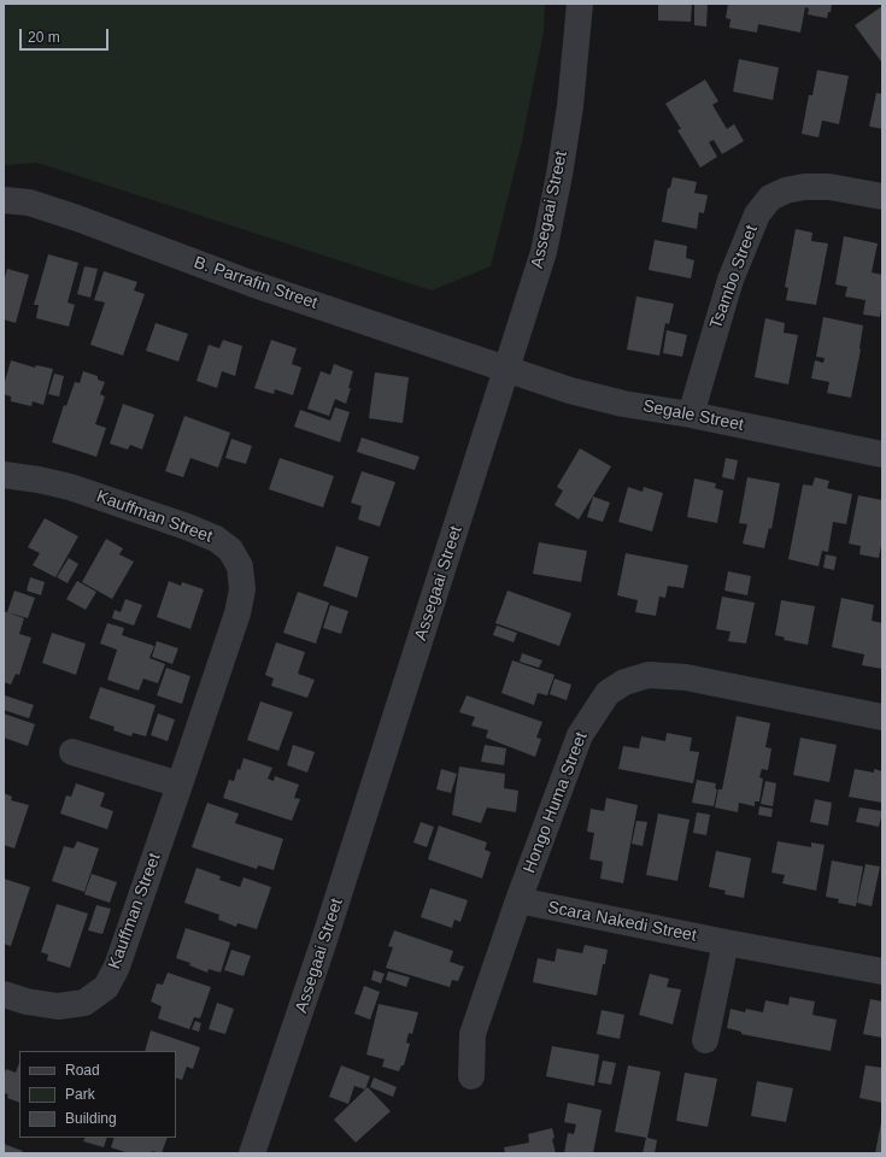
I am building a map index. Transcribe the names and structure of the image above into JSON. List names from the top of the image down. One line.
{"streets":{"street":["Assegaai Street","Tsambo Street","B. Parrafin Street","Segale Street","Kauffman Street","Hongo Huma Street","Scara Nakedi Street"]},"crossings":[["Assegaai Street","B. Parrafin Street"],["Assegaai Street","Segale Street"],["Tsambo Street","Segale Street"],["B. Parrafin Street","Segale Street"],["Hongo Huma Street","Scara Nakedi Street"]],"legend":["Road","Park","Building"],"scale_bar":"20 m"}
